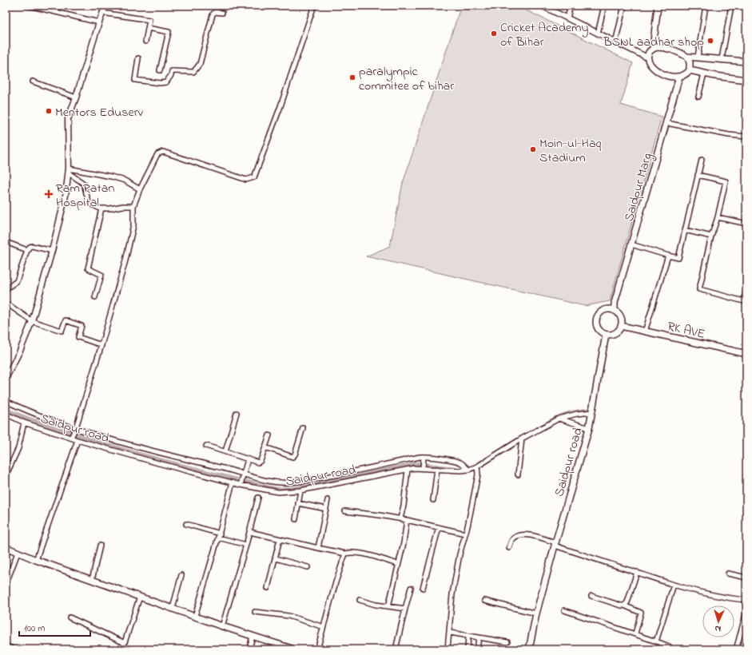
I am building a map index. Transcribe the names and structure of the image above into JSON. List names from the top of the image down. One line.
{"streets":{"main road":["Saidpur Marg","RK AVE","Saidpur road"]},"crossings":[["Saidpur Marg","RK AVE"],["Saidpur Marg","Saidpur road"],["RK AVE","Saidpur road"]],"places":{"other":["Cricket Academy of Bihar","BSNL aadhar shop","paralympic commitee of bihar","Mentors Eduserv","Moin-ul-Haq Stadium"],"health":["Ram Ratan Hospital"]},"scale_bar":"100 m","north":"bottom"}
